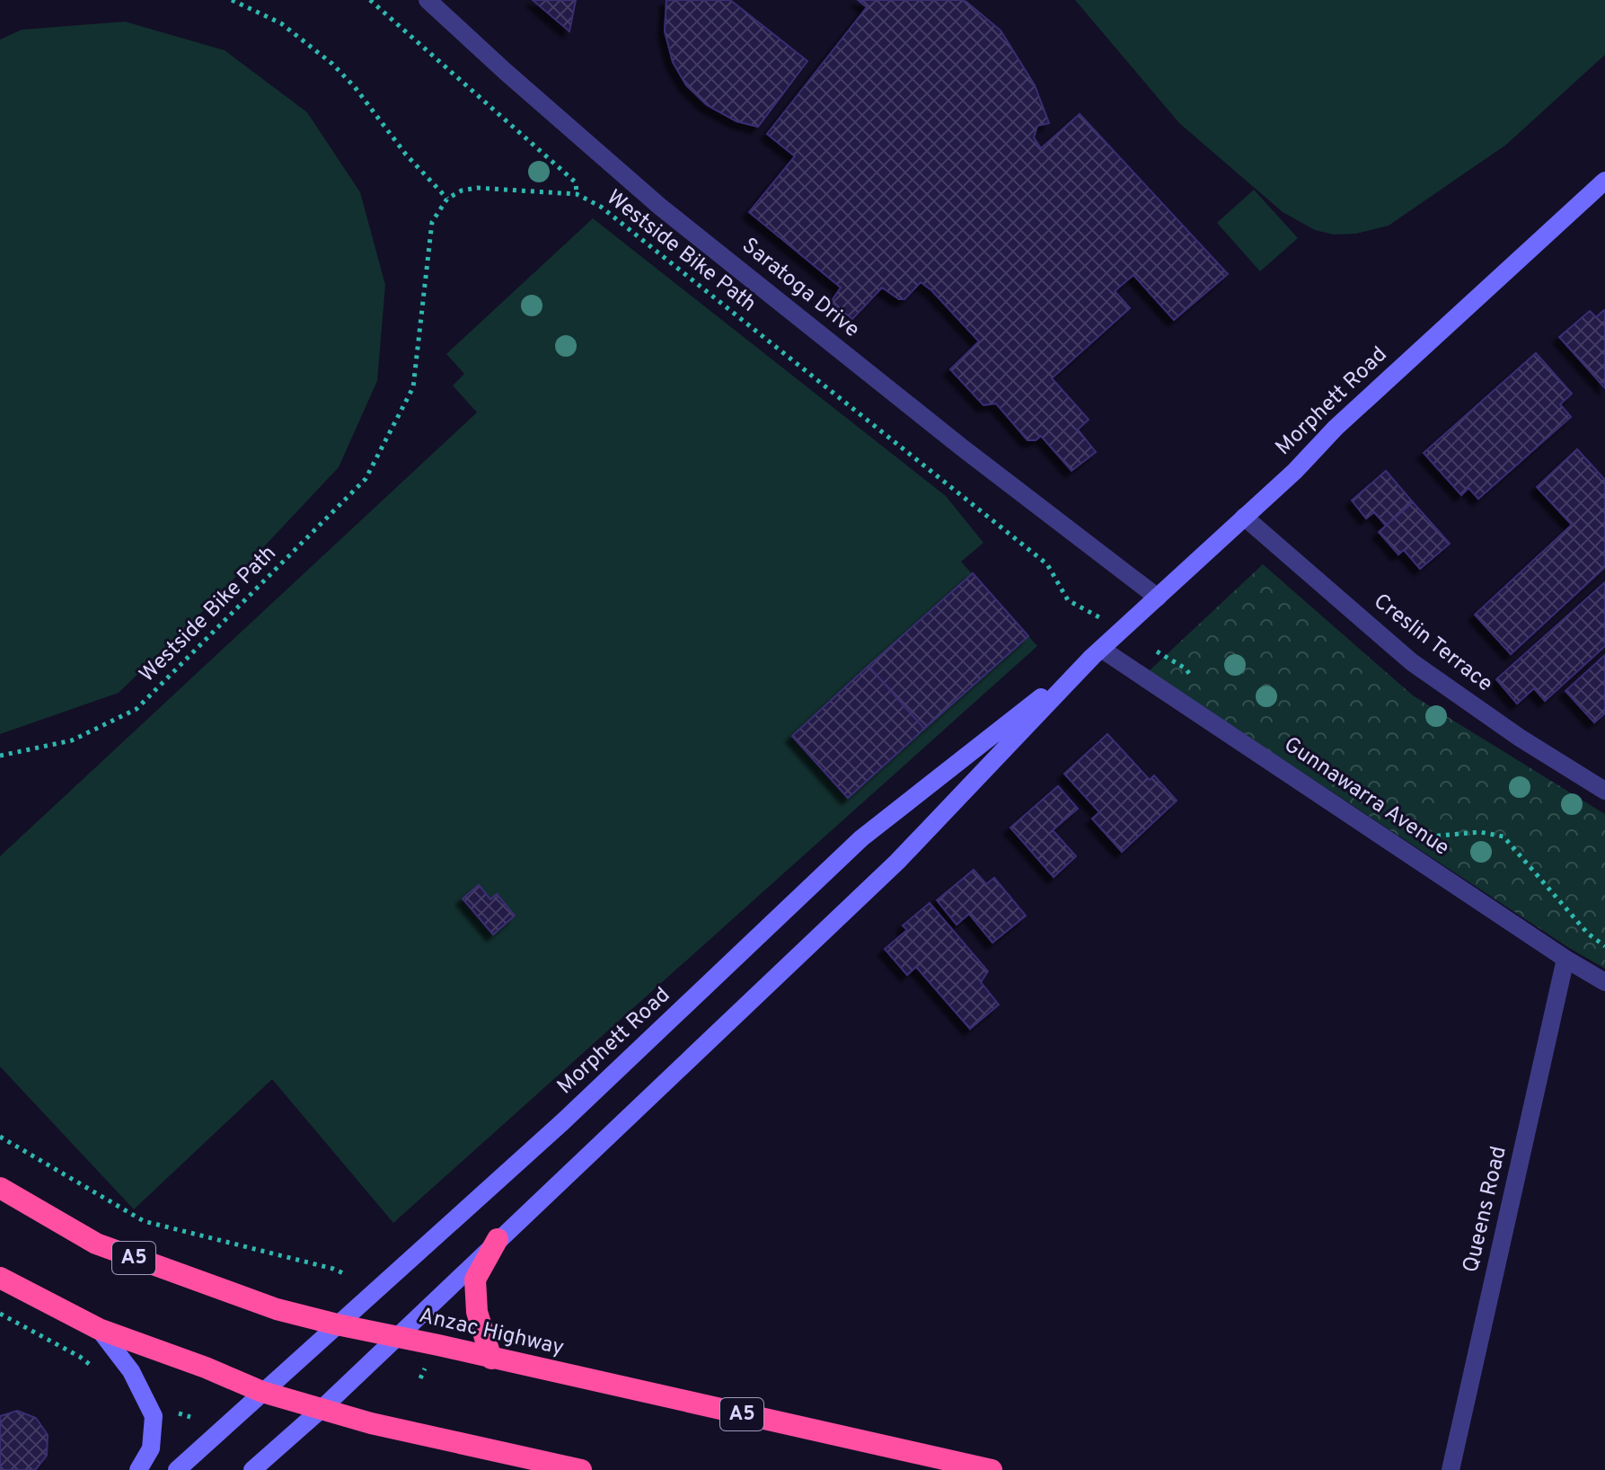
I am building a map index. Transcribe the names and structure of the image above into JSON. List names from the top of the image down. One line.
{"streets":{"highway":["A5","Anzac Highway"],"street":["Saratoga Drive","Morphett Road","Creslin Terrace","Gunnawarra Avenue","Queens Road"],"path":["Westside Bike Path"]},"crossings":[["Saratoga Drive","Morphett Road"],["Morphett Road","Creslin Terrace"],["Morphett Road","Gunnawarra Avenue"],["Morphett Road","Anzac Highway"],["Gunnawarra Avenue","Queens Road"]]}
